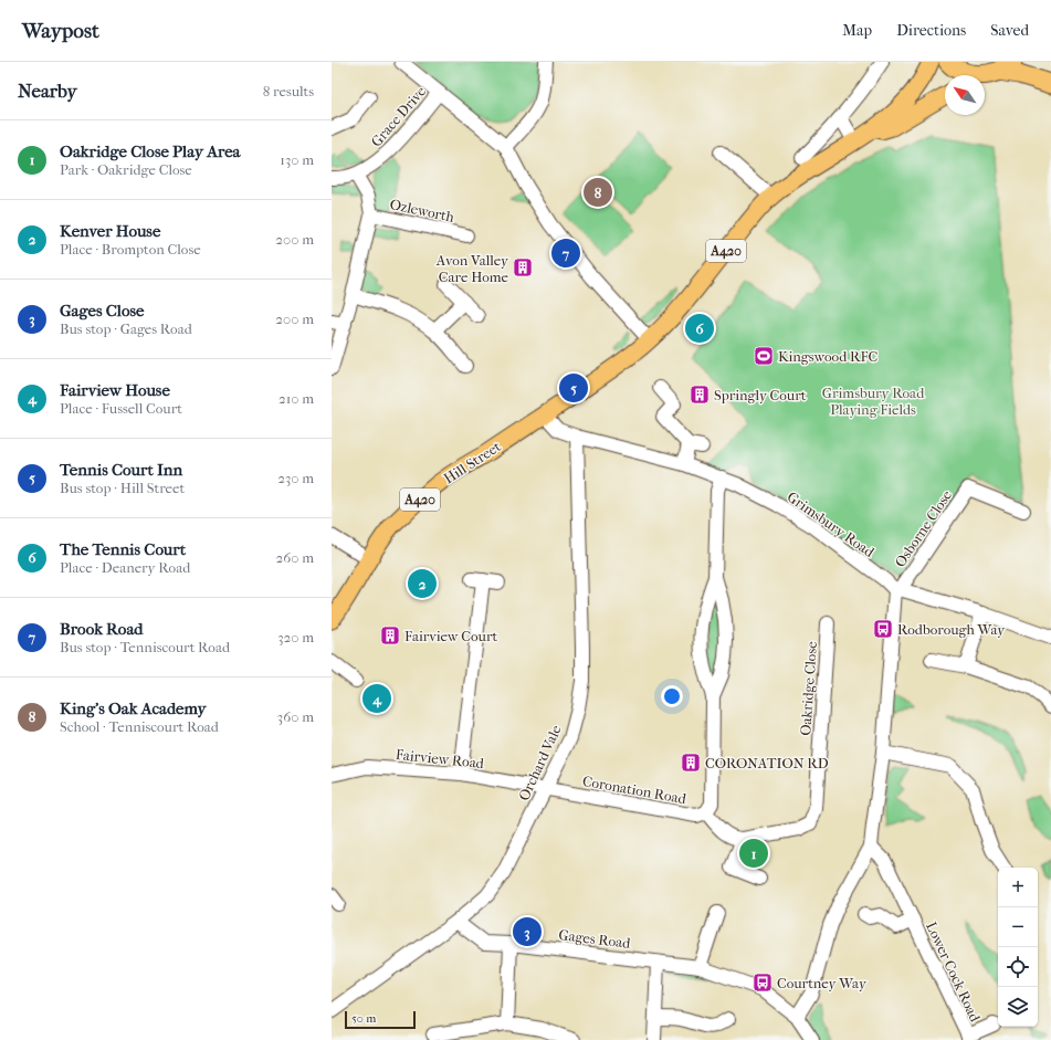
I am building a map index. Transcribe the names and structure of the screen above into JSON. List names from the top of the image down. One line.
{"streets":{"main road":["A420","Hill Street"],"street":["Grace Drive","Ozleworth","Grimsbury Road","Osborne Close","Oakridge Close","Fairview Road","Orchard Vale","Coronation Road","Gages Road","Lower Cock Road"]},"crossings":[["A420","Hill Street"],["Hill Street","Grimsbury Road"],["Grimsbury Road","Osborne Close"],["Grimsbury Road","Orchard Vale"],["Oakridge Close","Coronation Road"],["Fairview Road","Orchard Vale"],["Fairview Road","Coronation Road"],["Orchard Vale","Coronation Road"],["Orchard Vale","Gages Road"]],"parks":["Grimsbury Road Playing Fields"],"places":{"building":["Avon Valley Care Home","Springly Court","Fairview Court","CORONATION RD"],"sports":["Kingswood RFC"],"bus stop":["Rodborough Way","Courtney Way"]},"scale_bar":"50 m","north":"top left","page":{"header":"Waypost","nav":["Map","Directions","Saved"],"heading":["Nearby","8 results"],"list":[{"mark":"1","name":"Oakridge Close Play Area","note":"Park · Oakridge Close","value":"130 m"},{"mark":"2","name":"Kenver House","note":"Place · Brompton Close","value":"200 m"},{"mark":"3","name":"Gages Close","note":"Bus stop · Gages Road","value":"200 m"},{"mark":"4","name":"Fairview House","note":"Place · Fussell Court","value":"210 m"},{"mark":"5","name":"Tennis Court Inn","note":"Bus stop · Hill Street","value":"230 m"},{"mark":"6","name":"The Tennis Court","note":"Place · Deanery Road","value":"260 m"},{"mark":"7","name":"Brook Road","note":"Bus stop · Tenniscourt Road","value":"320 m"},{"mark":"8","name":"King's Oak Academy","note":"School · Tenniscourt Road","value":"360 m"}],"pins":["8","7","6","5","2","4","1","3"],"map_buttons":["+","−"],"scale":"50 m"}}
